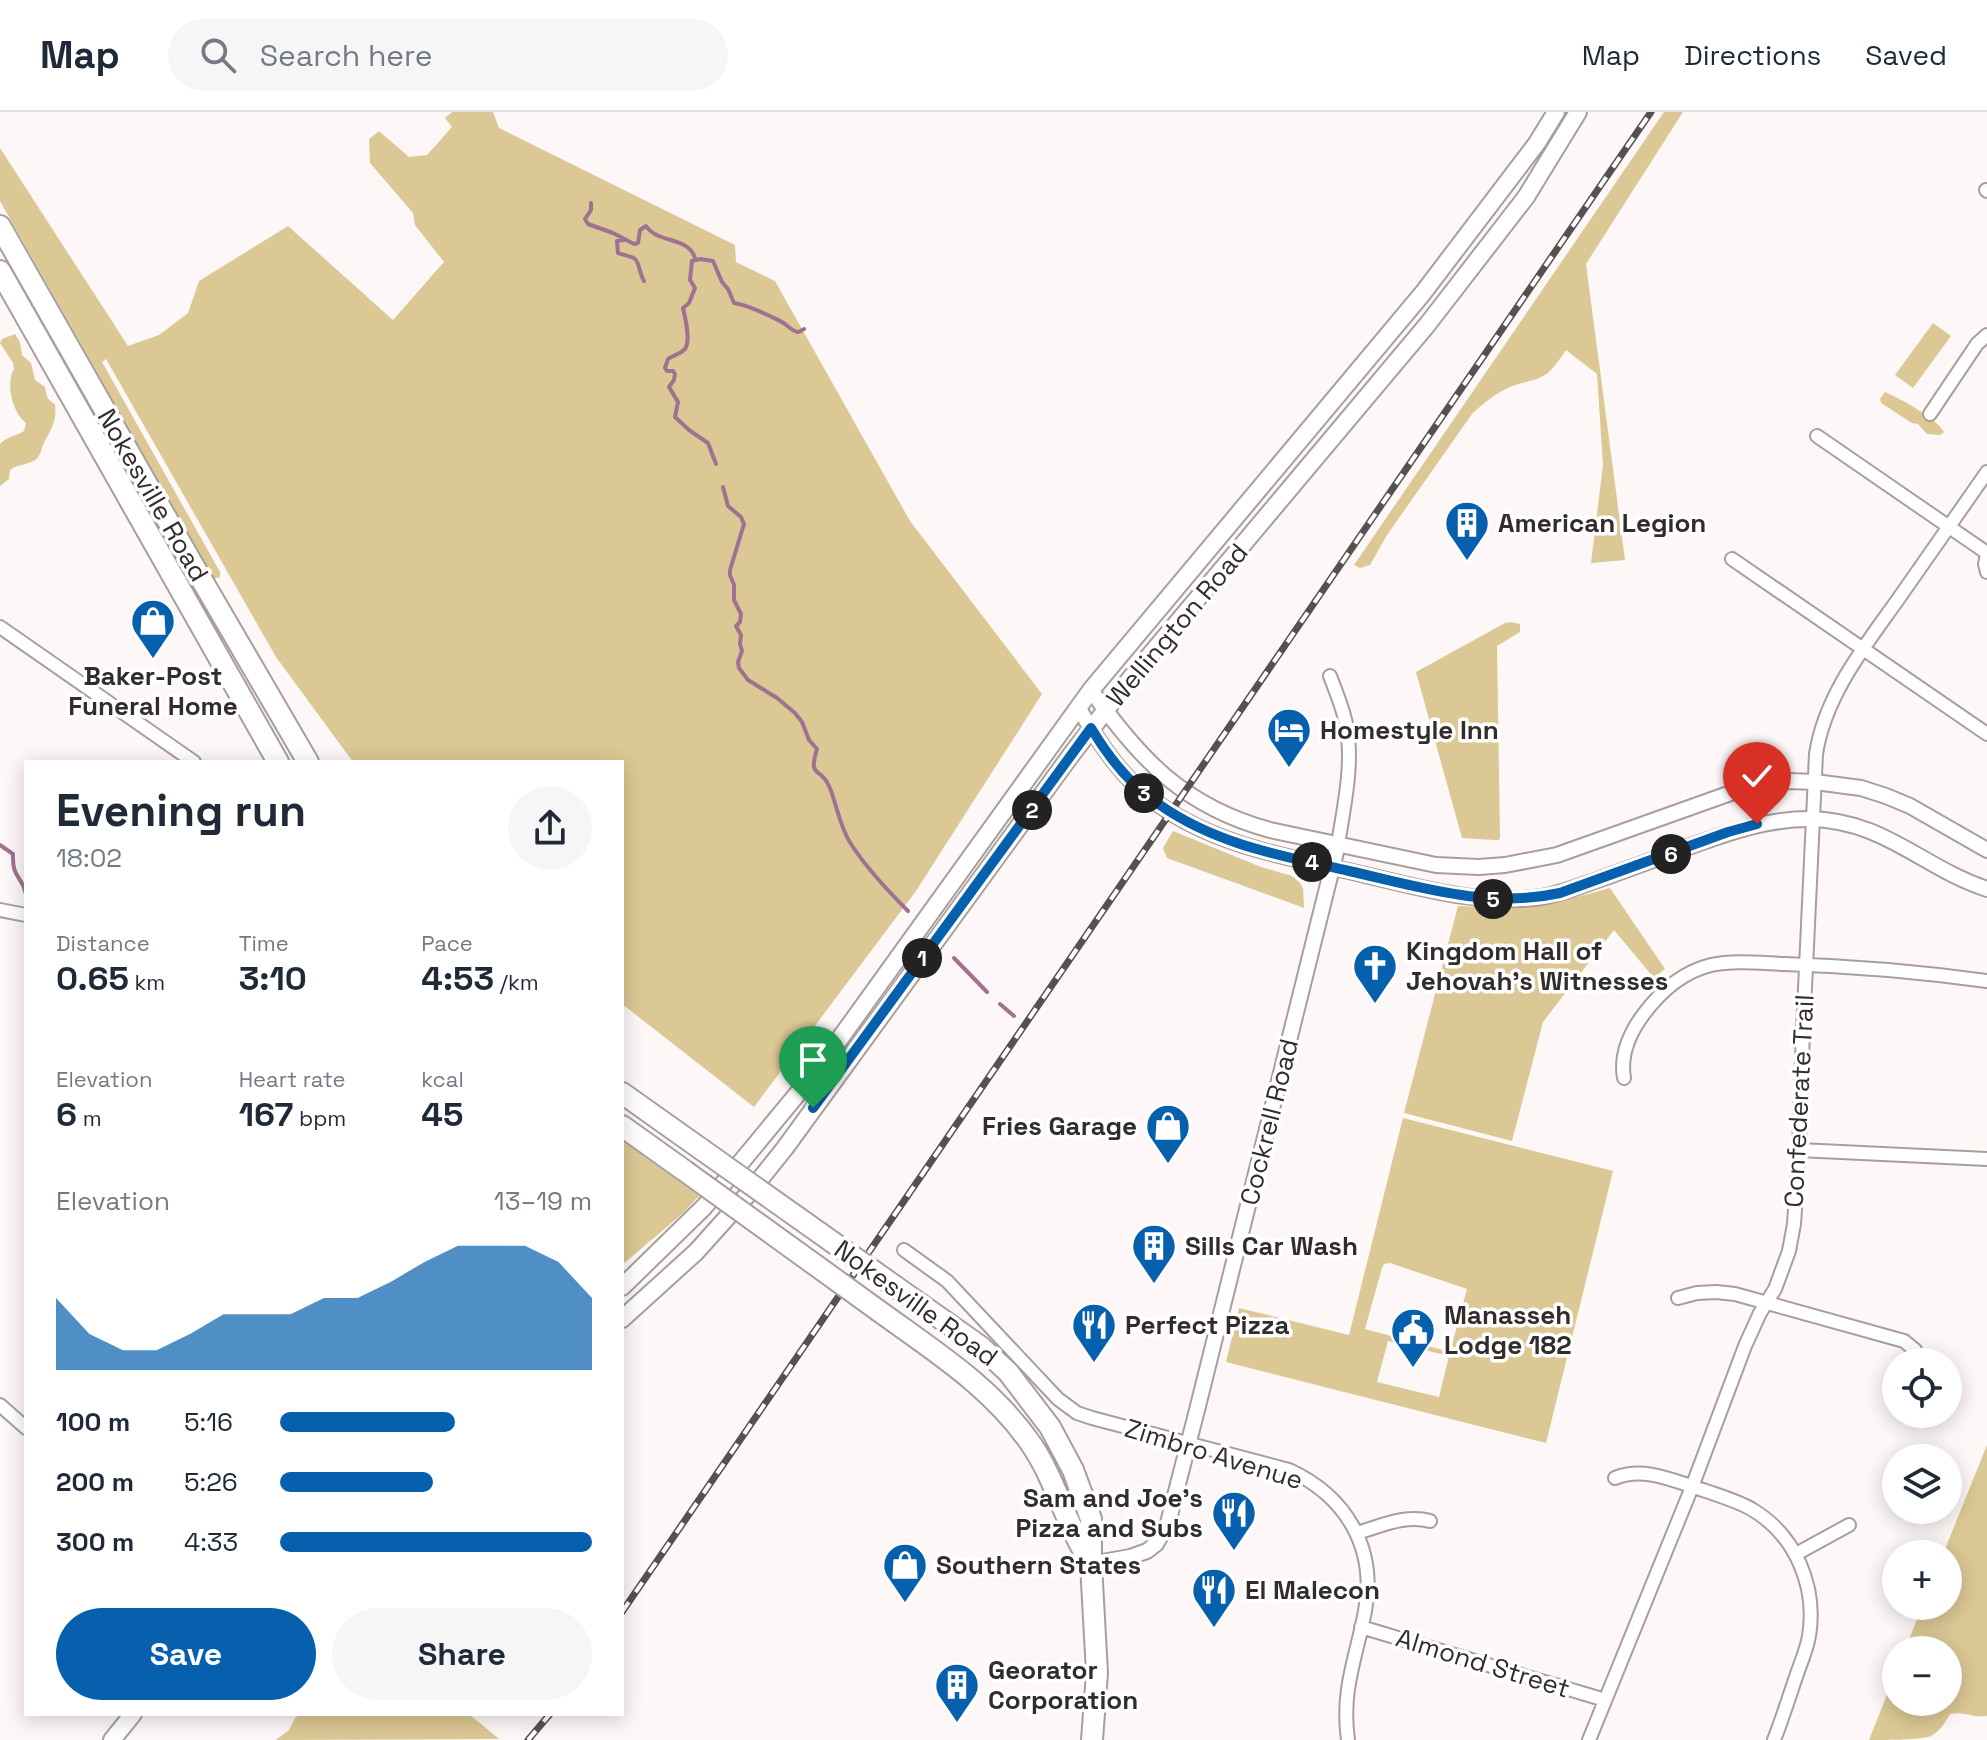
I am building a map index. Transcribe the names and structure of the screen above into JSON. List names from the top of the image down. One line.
{"streets":{"highway":["Nokesville Road"],"main road":["Wellington Road"],"street":["Confederate Trail","Cockrell Road","Zimbro Avenue","Almond Street"]},"crossings":[["Nokesville Road","Cockrell Road"],["Confederate Trail","Almond Street"],["Cockrell Road","Zimbro Avenue"],["Zimbro Avenue","Almond Street"]],"places":{"building":["American Legion","Sills Car Wash","Georator Corporation"],"shop":["Baker-Post Funeral Home","Fries Garage","Southern States"],"hotel":["Homestyle Inn"],"church":["Kingdom Hall of Jehovah's Witnesses"],"restaurant":["Perfect Pizza","Sam and Joe's Pizza and Subs","El Malecon"],"public building":["Manasseh Lodge 182"]},"page":{"header":"Map","search":"Search here","nav":["Map","Directions","Saved"],"heading":["Evening run","18:02"],"pins":["3","2","6","4","5","1"],"stats":[["Distance","0.65 km"],["Time","3:10"],["Pace","4:53 /km"],["Elevation","6 m"],["Heart rate","167 bpm"],["kcal","45"]],"chart":["Elevation","13–19 m"],"map_buttons":["+","−"],"list":[{"name":"100 m","note":"5:16"},{"name":"200 m","note":"5:26"},{"name":"300 m","note":"4:33"}],"buttons":["Save","Share"]}}
